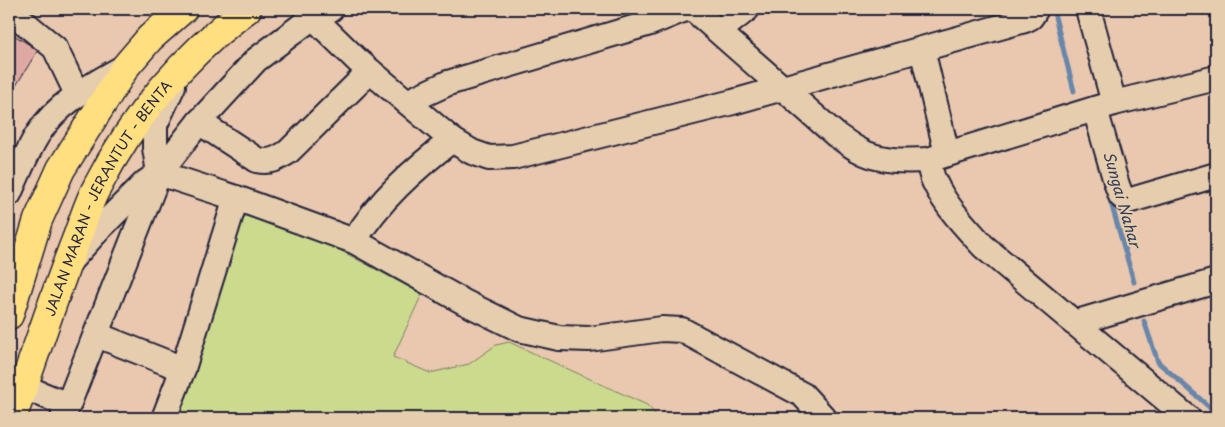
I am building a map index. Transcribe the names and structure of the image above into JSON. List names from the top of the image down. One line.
{"streets":{"main road":["JALAN MARAN - JERANTUT - BENTA"]},"water":["Sungai Nahar"]}
